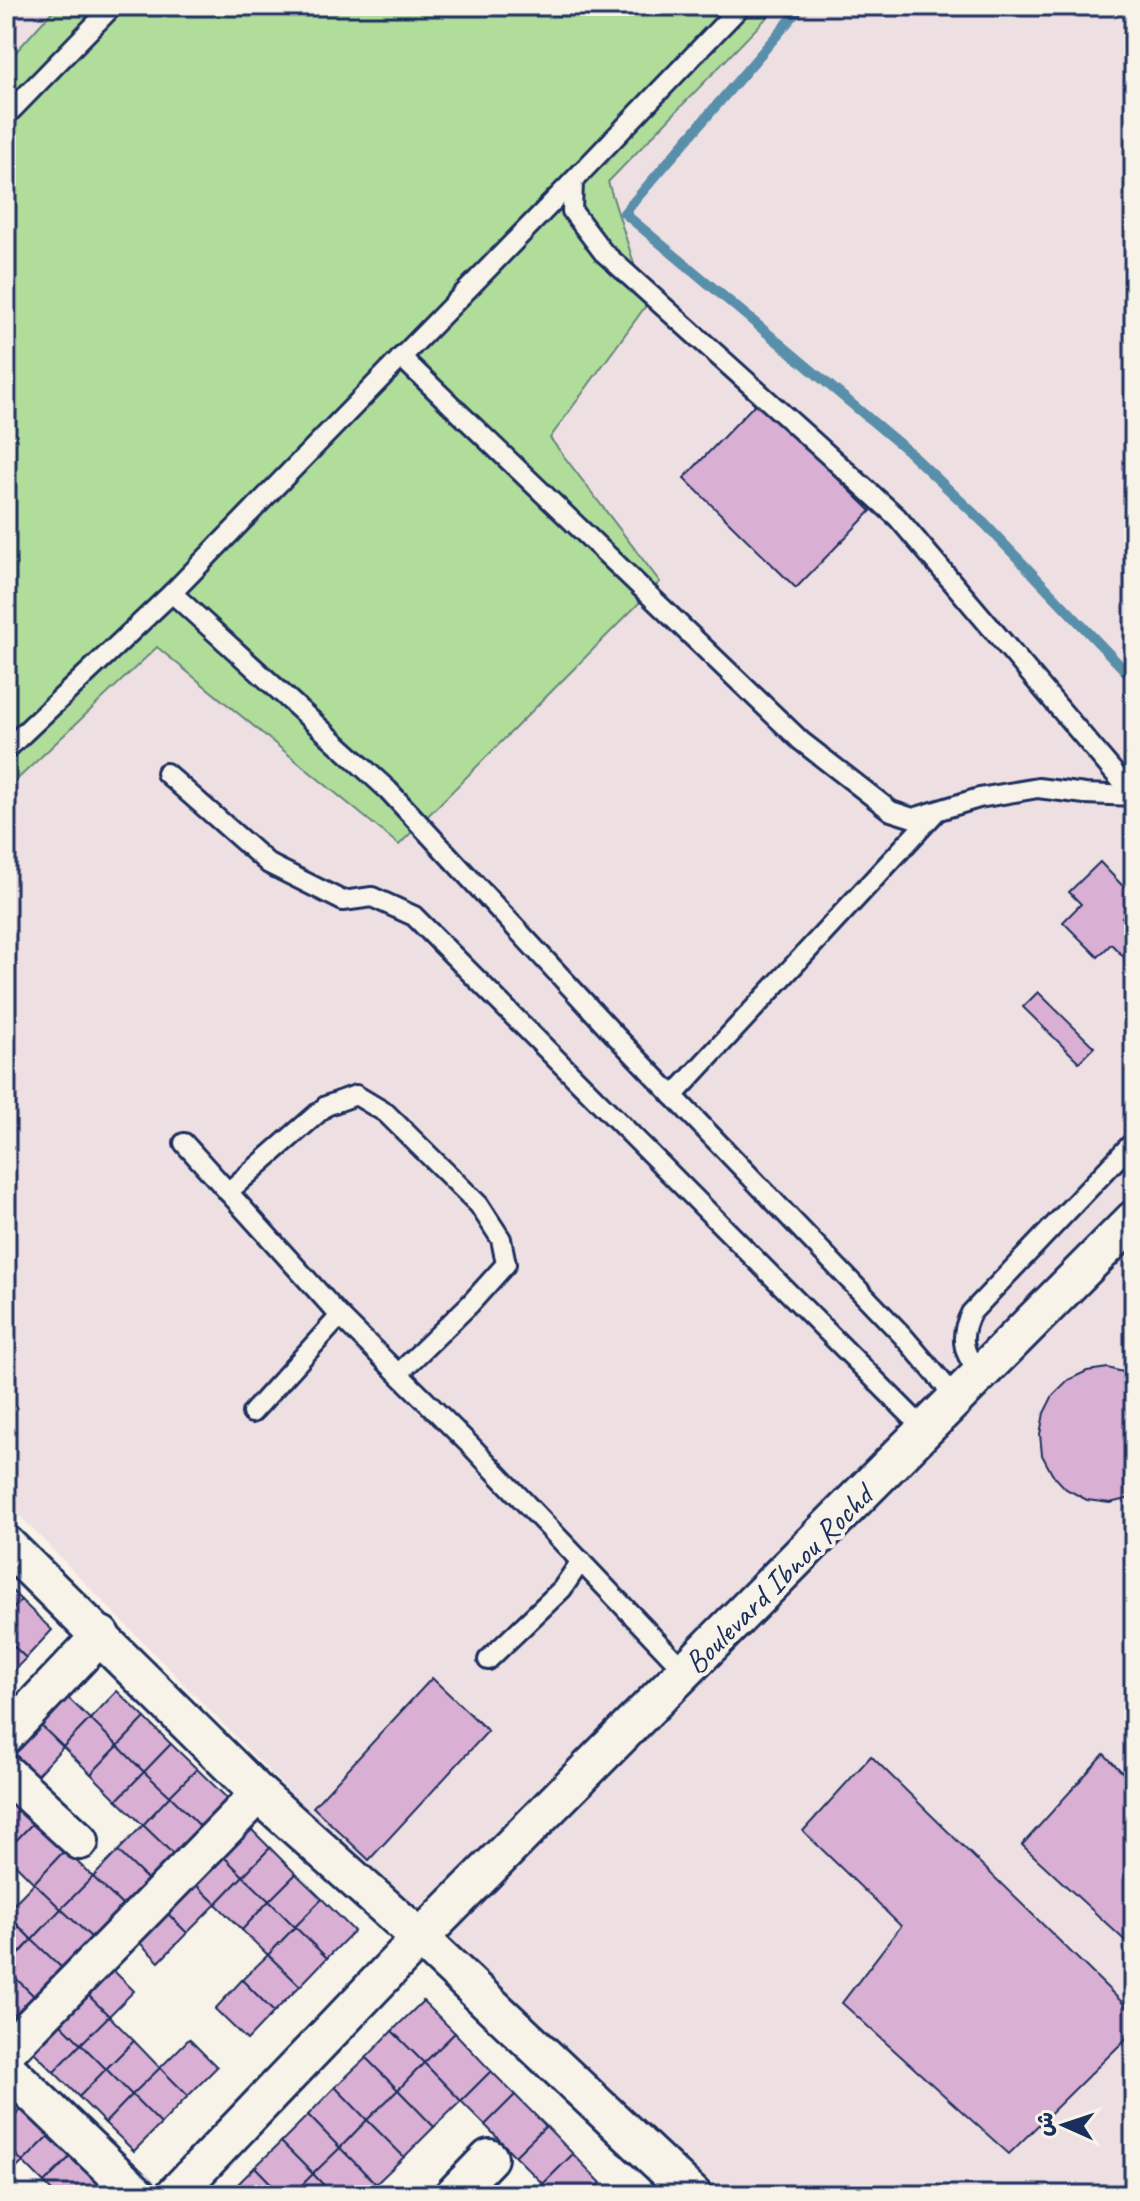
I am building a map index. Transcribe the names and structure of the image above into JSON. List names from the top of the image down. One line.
{"streets":{"street":["Boulevard Ibnou Rochd"]},"north":"left"}
